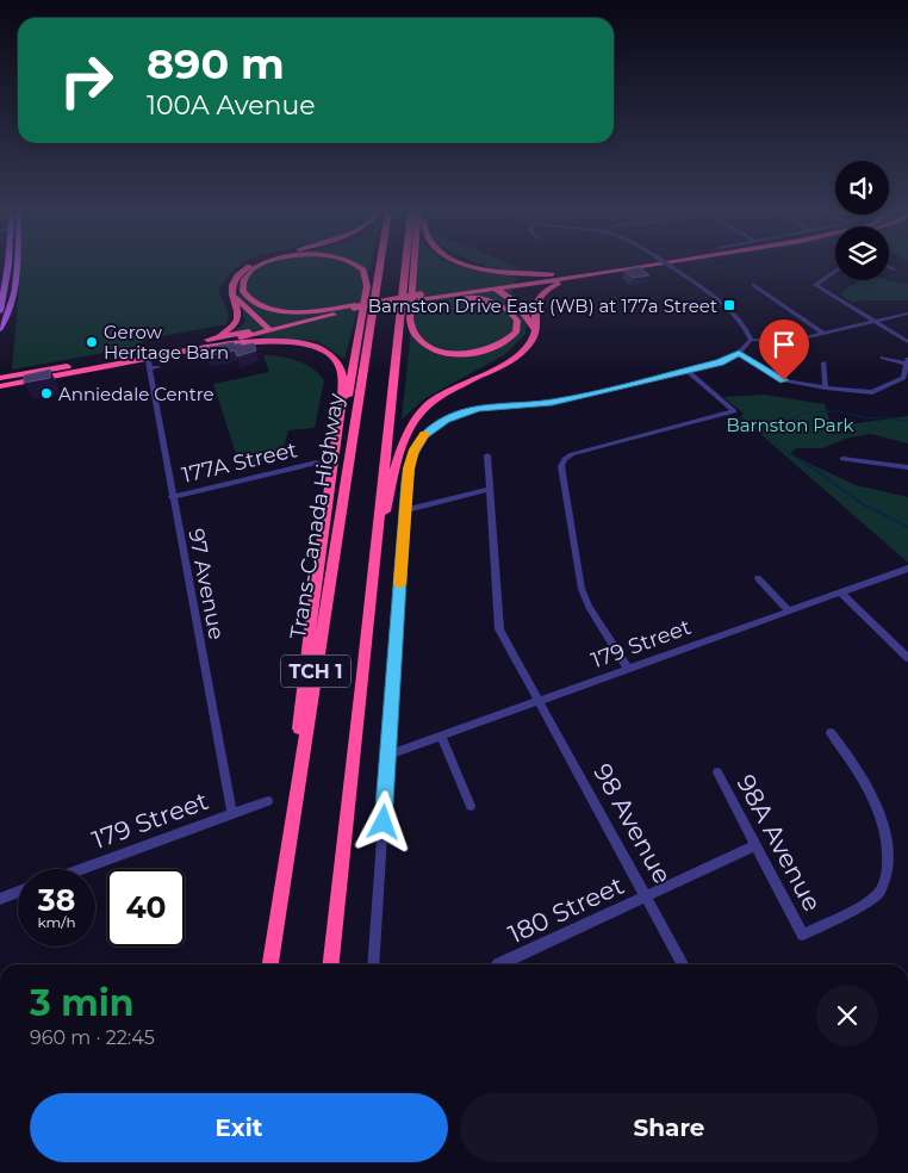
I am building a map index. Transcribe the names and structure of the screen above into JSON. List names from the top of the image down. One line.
{"streets":{"highway":["Trans-Canada Highway","TCH 1"],"street":["177A Street","97 Avenue","179 Street","98 Avenue","98A Avenue","180 Street"]},"crossings":[["177A Street","97 Avenue"],["97 Avenue","179 Street"],["179 Street","98 Avenue"],["98 Avenue","180 Street"],["98A Avenue","180 Street"]],"parks":["Barnston Park"],"places":{"transit":["Barnston Drive East (WB) at 177a Street"],"other":["Gerow Heritage Barn","Anniedale Centre"]},"page":{"turn":["890 m","100A Avenue"],"speed":"38 km/h","limit":"40","heading":["3 min","960 m · 22:45"],"buttons":["Exit","Share"]}}
